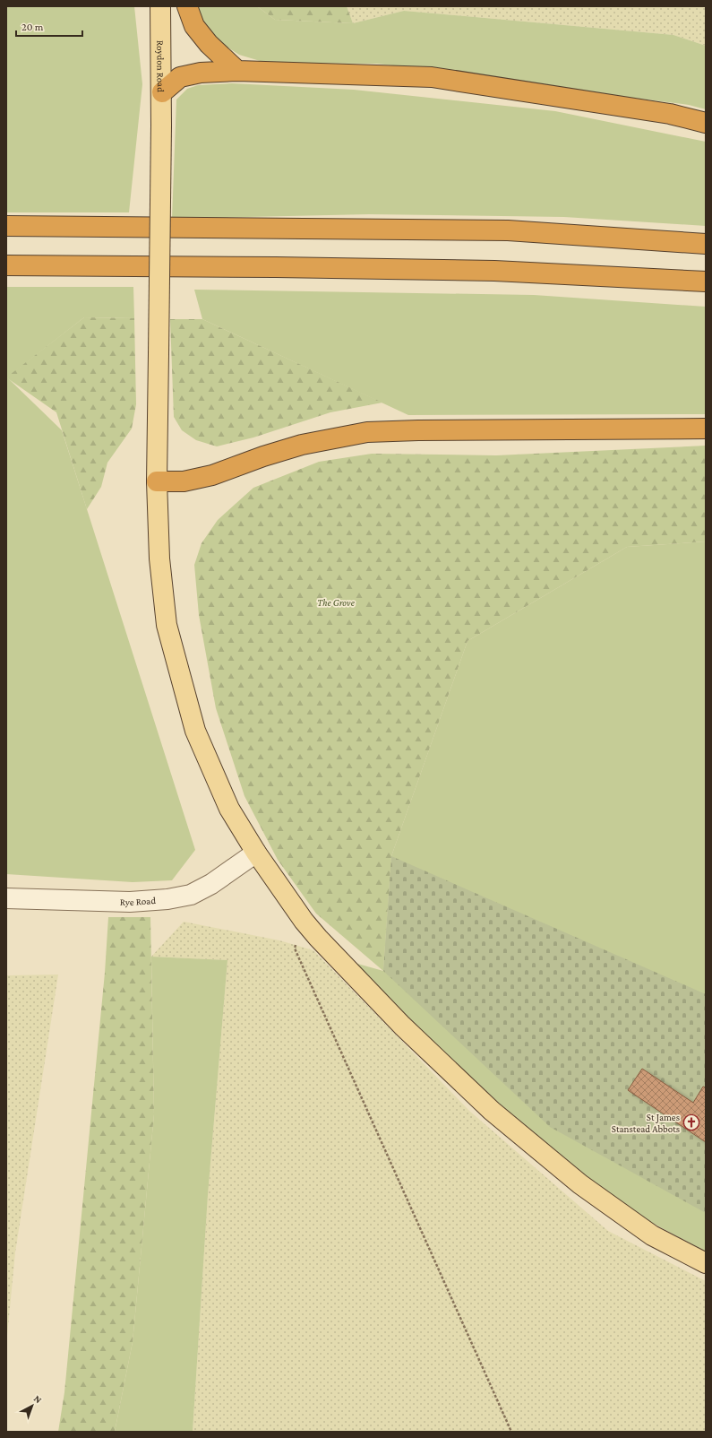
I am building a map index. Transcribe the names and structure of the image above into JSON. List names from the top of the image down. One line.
{"streets":{"main road":["Roydon Road"],"street":["Rye Road"]},"crossings":[["Roydon Road","Rye Road"]],"parks":["The Grove"],"places":{"church":["St James Stanstead Abbots"]},"scale_bar":"20 m","north":"top right"}
